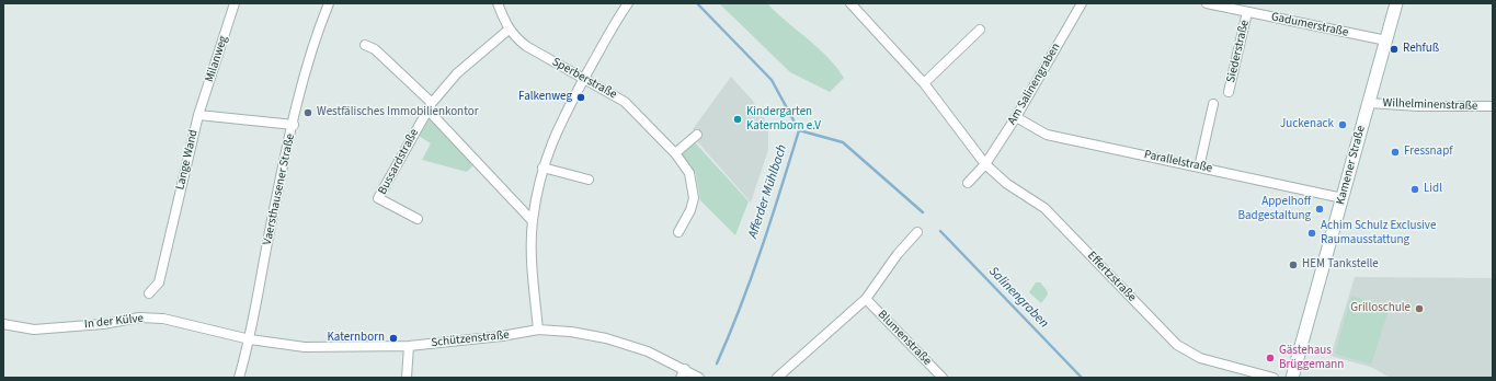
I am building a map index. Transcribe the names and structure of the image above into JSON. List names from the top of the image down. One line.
{"streets":{"main road":["Kamener Straße"],"street":["Gadumerstraße","Siederstraße","Milanweg","Sperberstraße","Am Salinengraben","Wilhelminenstraße","Lange Wand","Bussardstraße","Parallelstraße","Vaersthausener Straße","Effertzstraße","In der Külve","Blumenstraße","Schützenstraße"]},"crossings":[["Gadumerstraße","Siederstraße"],["Gadumerstraße","Kamener Straße"],["Milanweg","Lange Wand"],["Sperberstraße","Bussardstraße"],["Am Salinengraben","Parallelstraße"],["Am Salinengraben","Effertzstraße"],["Wilhelminenstraße","Kamener Straße"],["Lange Wand","Vaersthausener Straße"],["Parallelstraße","Kamener Straße"],["Vaersthausener Straße","In der Külve"],["Vaersthausener Straße","Schützenstraße"],["In der Külve","Schützenstraße"]],"water":["Afferder Mühlbach","Salinengraben"],"places":["Rehfuß","Falkenweg","Westfälisches Immobilienkontor","Kindergarten Katernborn e.V","Juckenack","Fressnapf","Lidl","Appelhoff Badgestaltung","Achim Schulz Exclusive Raumausstattung","HEM Tankstelle","Grilloschule","Katernborn","Gästehaus Brüggemann"]}
